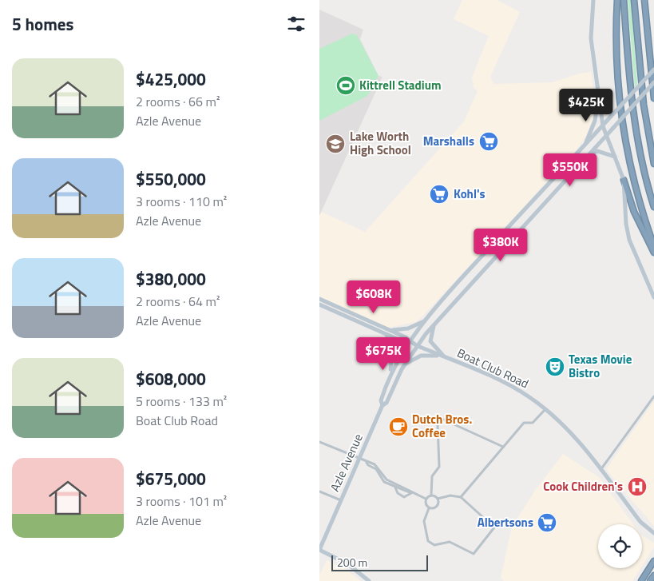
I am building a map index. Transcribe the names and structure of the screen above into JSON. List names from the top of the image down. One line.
{"streets":{"main road":["Boat Club Road","Azle Avenue"]},"crossings":[["Boat Club Road","Azle Avenue"]],"places":{"sports":["Kittrell Stadium"],"supermarket":["Marshalls","Kohl's","Albertsons"],"school or university":["Lake Worth High School"],"theatre":["Texas Movie Bistro"],"cafe":["Dutch Bros. Coffee"],"hospital":["Cook Children's"]},"scale_bar":"200 m","page":{"heading":"5 homes","list":[{"name":"$425,000","note":"2 rooms · 66 m² · Azle Avenue"},{"name":"$550,000","note":"3 rooms · 110 m² · Azle Avenue"},{"name":"$380,000","note":"2 rooms · 64 m² · Azle Avenue"},{"name":"$608,000","note":"5 rooms · 133 m² · Boat Club Road"},{"name":"$675,000","note":"3 rooms · 101 m² · Azle Avenue"}],"price":["$425K","$550K","$380K","$608K","$675K"],"scale":"200 m"}}
